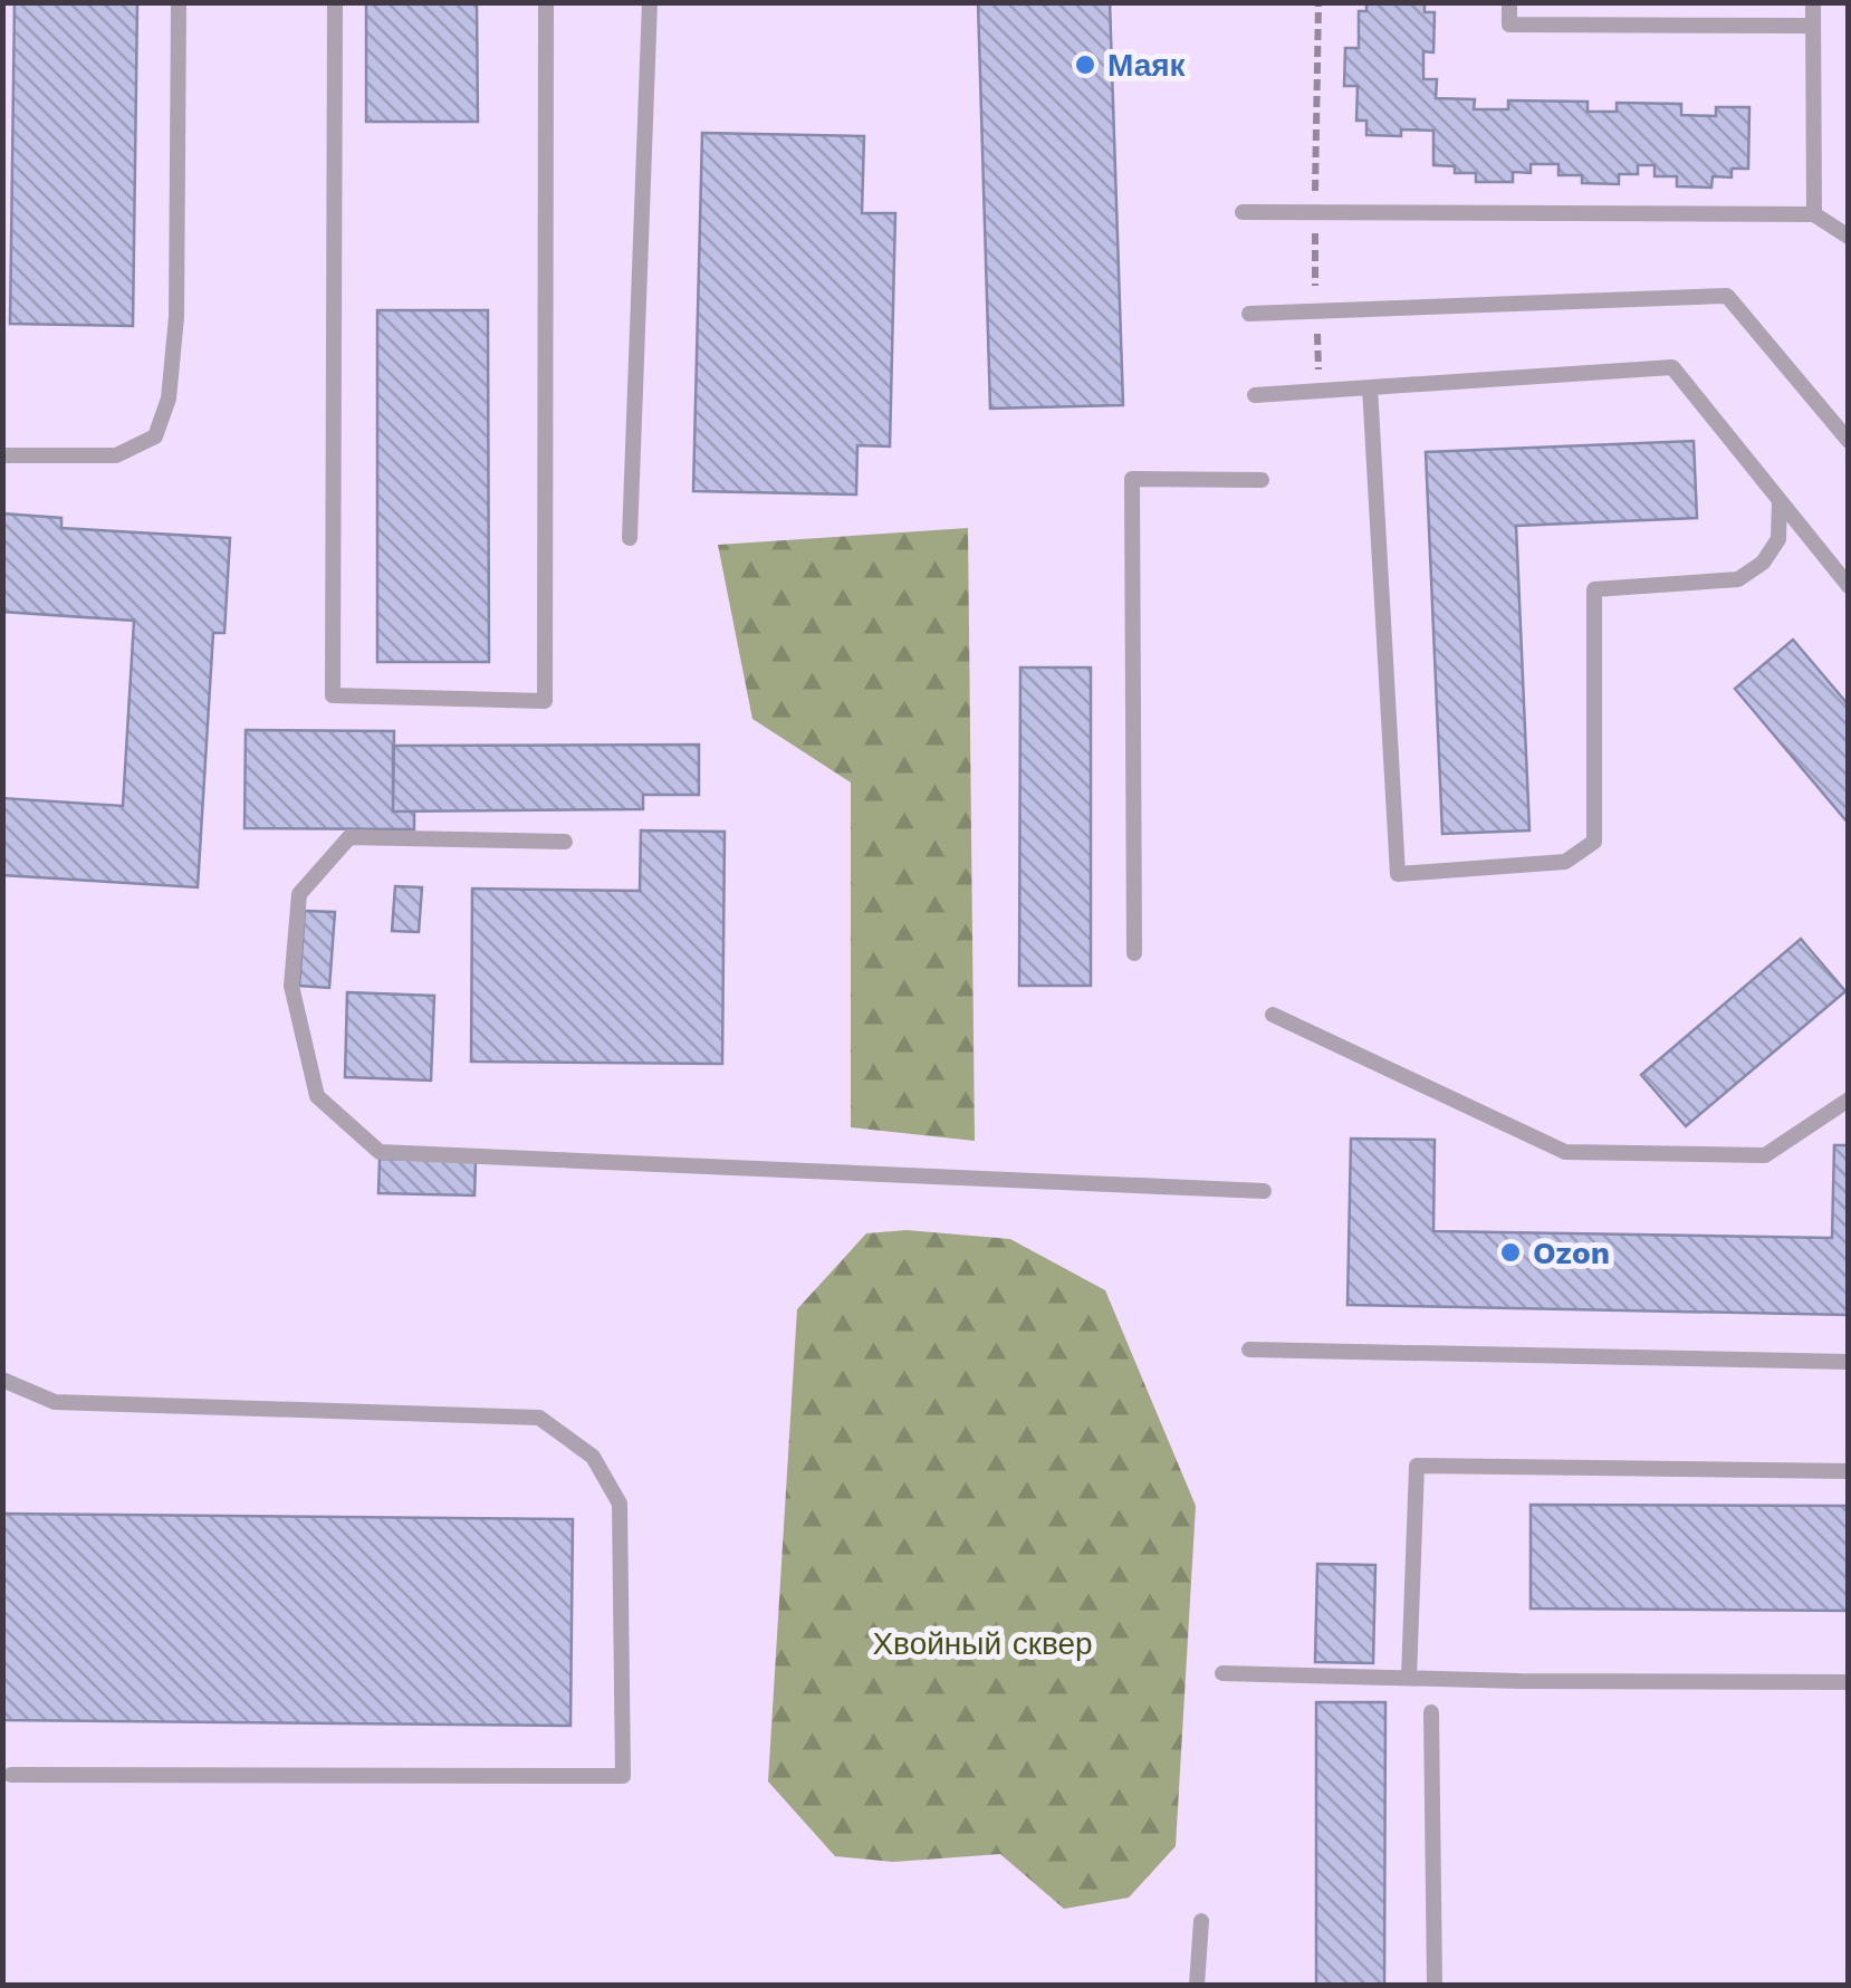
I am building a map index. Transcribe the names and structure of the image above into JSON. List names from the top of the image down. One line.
{"parks":["Хвойный сквер"],"places":["Маяк","Ozon"]}
